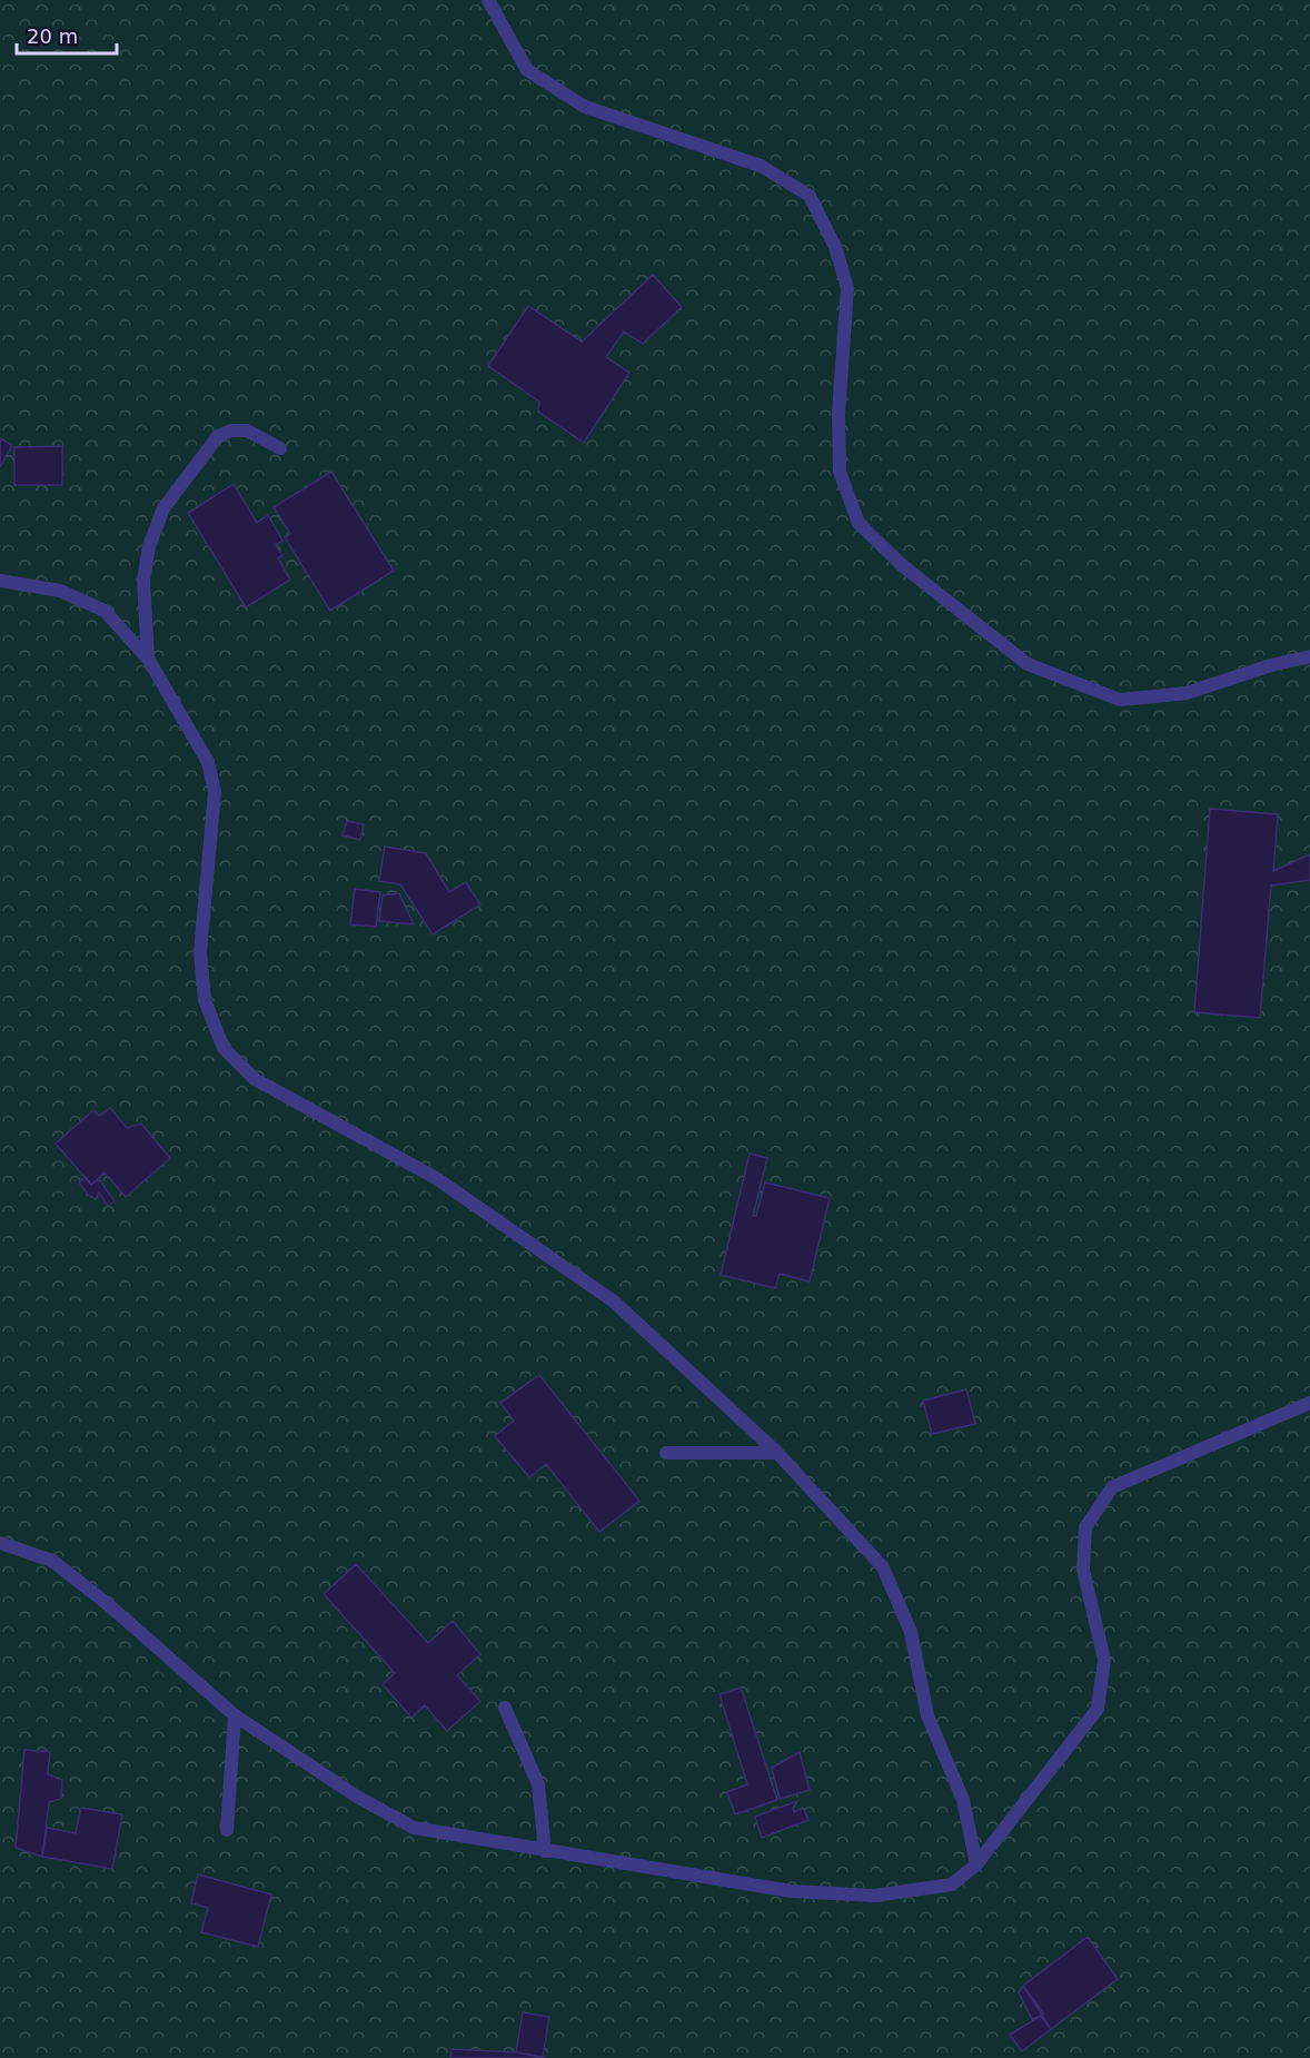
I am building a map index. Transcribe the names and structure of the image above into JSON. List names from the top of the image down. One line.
{"scale_bar":"20 m"}
